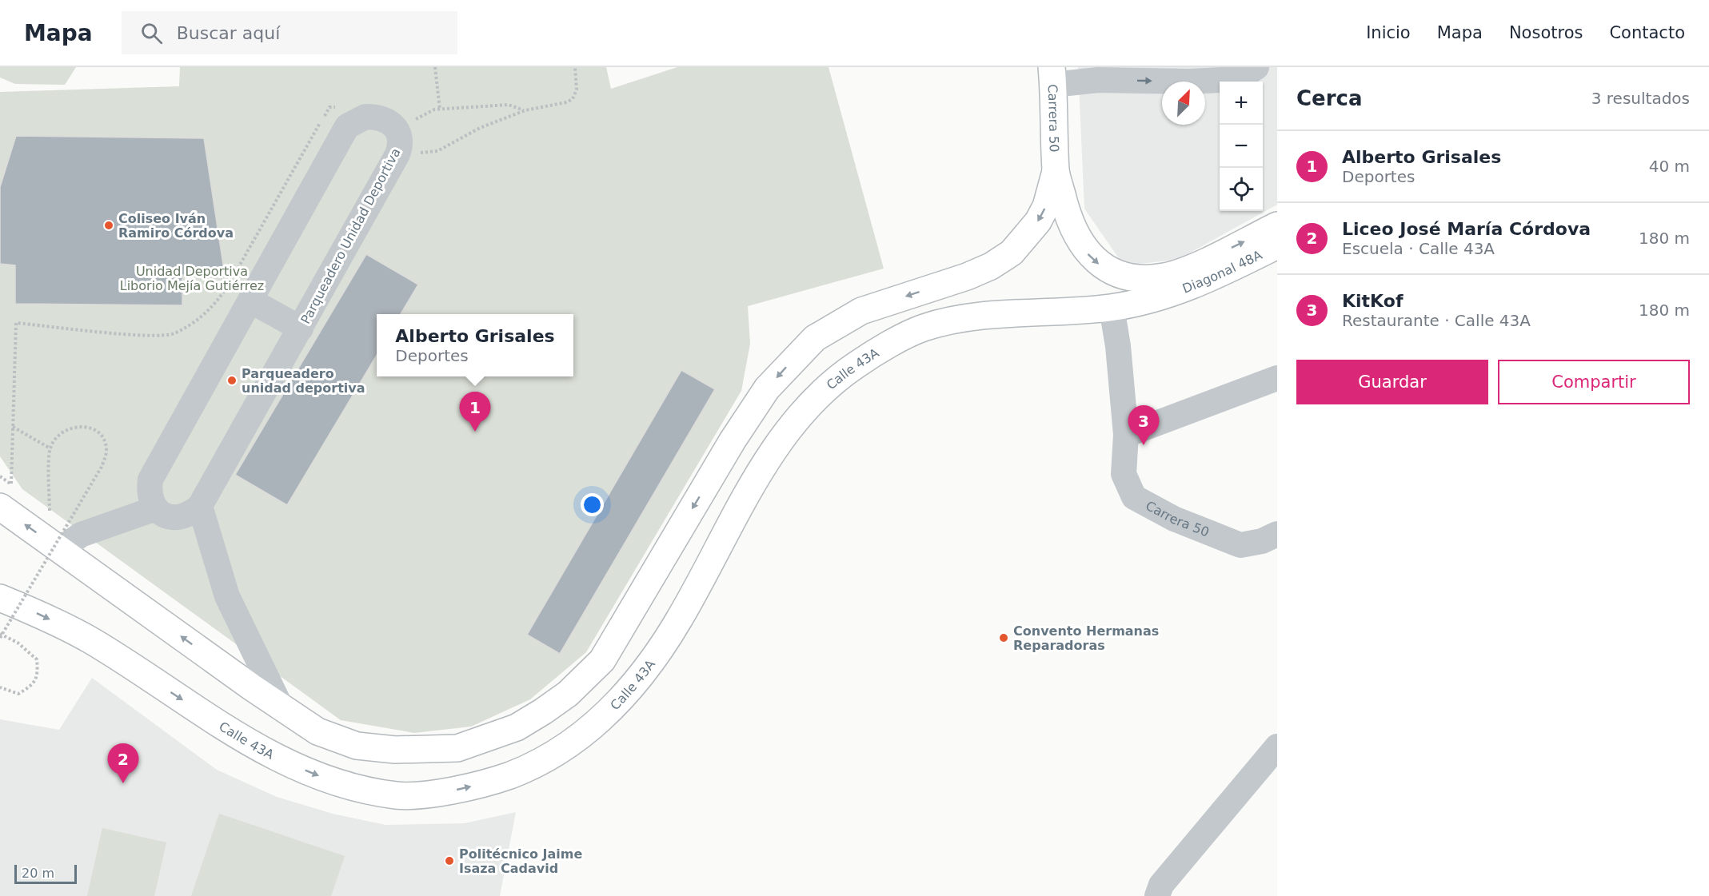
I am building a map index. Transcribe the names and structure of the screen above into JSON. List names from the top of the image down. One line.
{"streets":{"main road":["Carrera 50","Diagonal 48A","Calle 43A"],"street":["Parqueadero Unidad Deportiva"]},"crossings":[["Carrera 50","Calle 43A"],["Diagonal 48A","Calle 43A"]],"one_way":["Calle 43A"],"parks":["Unidad Deportiva Liborio Mejía Gutiérrez"],"places":["Coliseo Iván Ramiro Córdova","Parqueadero unidad deportiva","Convento Hermanas Reparadoras","Politécnico Jaime Isaza Cadavid"],"scale_bar":"20 m","north":"top right","page":{"header":"Mapa","search":"Buscar aquí","nav":["Inicio","Mapa","Nosotros","Contacto"],"heading":["Cerca","3 resultados"],"map_buttons":["+","−"],"list":[{"mark":"1","name":"Alberto Grisales","note":"Deportes","value":"40 m"},{"mark":"2","name":"Liceo José María Córdova","note":"Escuela · Calle 43A","value":"180 m"},{"mark":"3","name":"KitKof","note":"Restaurante · Calle 43A","value":"180 m"}],"popup":["Alberto Grisales","Deportes"],"buttons":["Guardar","Compartir"],"pins":["1","3","2"],"scale":"20 m"}}
